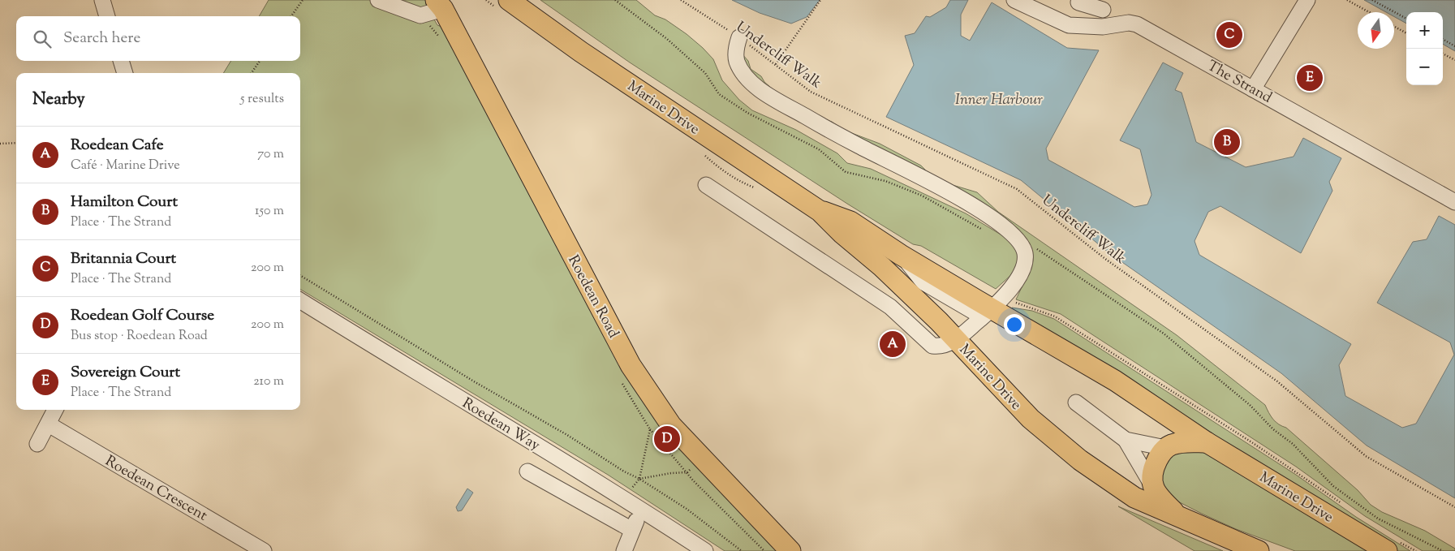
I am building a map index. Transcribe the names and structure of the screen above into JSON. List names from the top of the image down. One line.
{"streets":{"main road":["Marine Drive","Roedean Road"],"street":["The Strand","Roedean Way","Roedean Crescent"],"path":["Undercliff Walk"]},"water":["Inner Harbour"],"north":"bottom","page":{"map_buttons":["+","−"],"search":"Search here","pins":["C","E","B","A","D"],"heading":["Nearby","5 results"],"list":[{"mark":"A","name":"Roedean Cafe","note":"Café · Marine Drive","value":"70 m"},{"mark":"B","name":"Hamilton Court","note":"Place · The Strand","value":"150 m"},{"mark":"C","name":"Britannia Court","note":"Place · The Strand","value":"200 m"},{"mark":"D","name":"Roedean Golf Course","note":"Bus stop · Roedean Road","value":"200 m"},{"mark":"E","name":"Sovereign Court","note":"Place · The Strand","value":"210 m"}]}}
